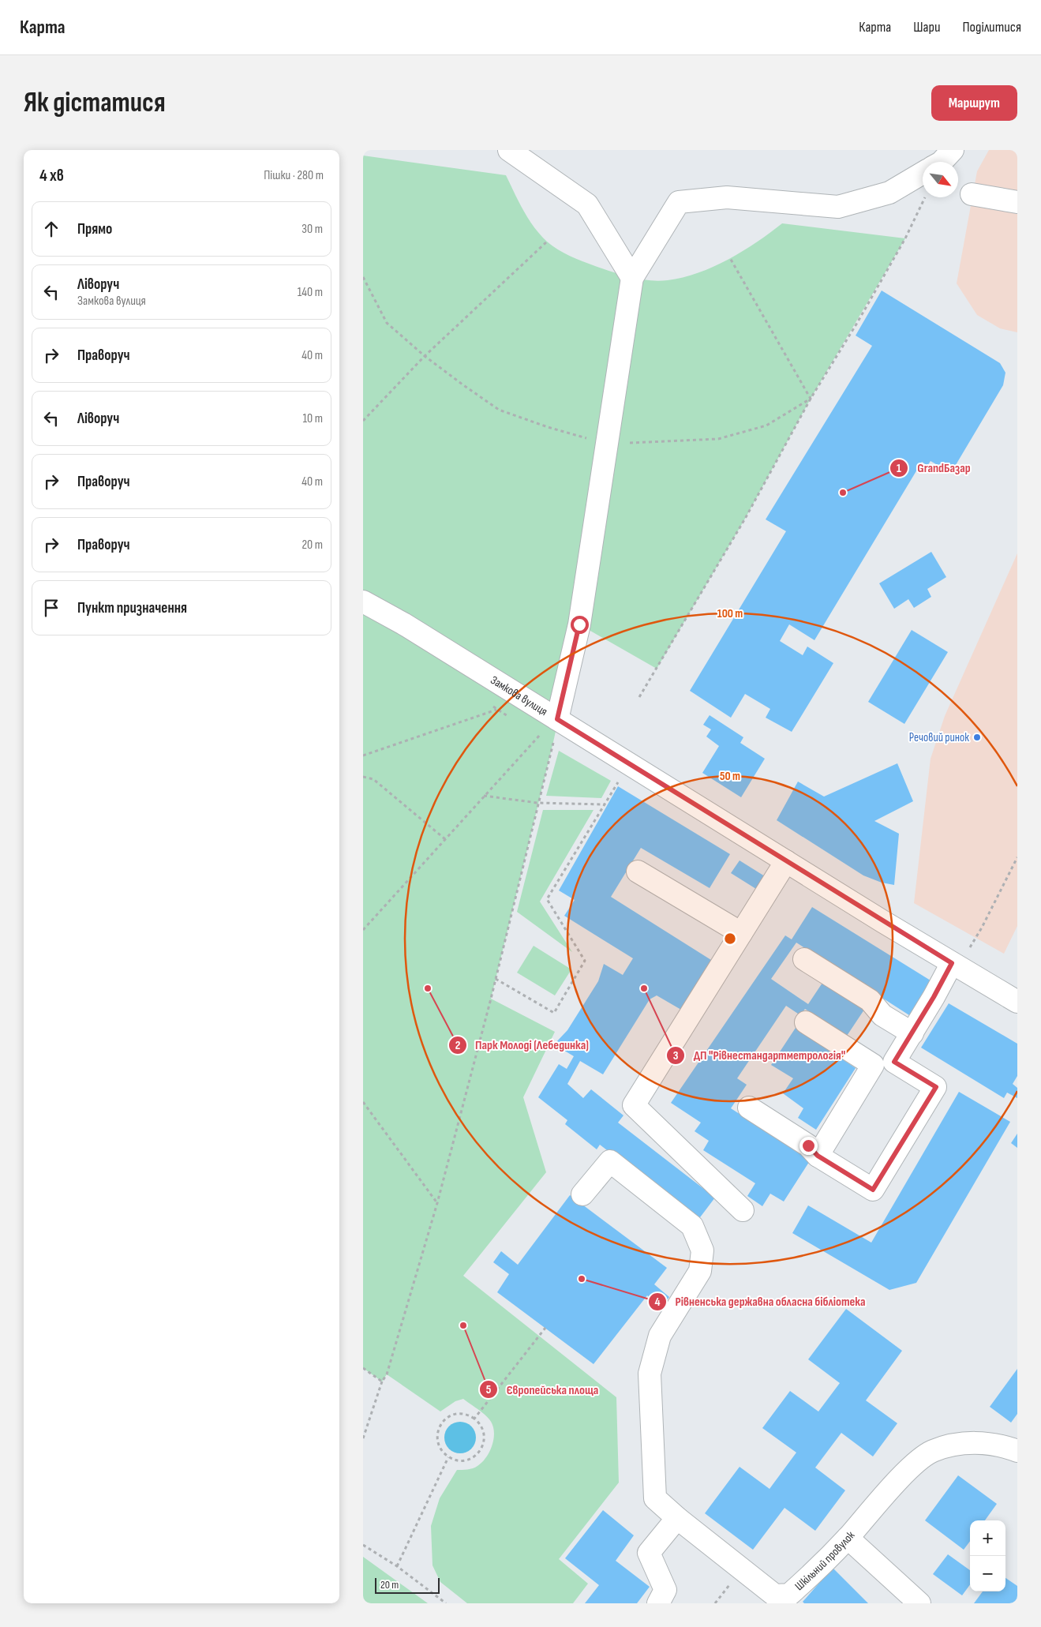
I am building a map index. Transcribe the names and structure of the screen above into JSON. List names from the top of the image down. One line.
{"streets":{"street":["Замкова вулиця","Шкільний провулок"]},"places":["GrandБазар","Речовий ринок","Парк Молоді (Лебединка)","ДП \"Рівнестандартметрологія\"","Рівненська державна обласна бібліотека","Європейська площа"],"scale_bar":"20 m","north":"bottom right","page":{"header":"Карта","nav":["Карта","Шари","Поділитися"],"buttons":"Маршрут","title":"Як дістатися","heading":["4 хв","Пішки · 280 m"],"list":[["Прямо","30 m"],["Ліворуч","Замкова вулиця","140 m"],["Праворуч","40 m"],["Ліворуч","10 m"],["Праворуч","40 m"],["Праворуч","20 m"],"Пункт призначення"],"map_buttons":["+","−"],"scale":"20 m"},"rings":["100 m","50 m"]}
